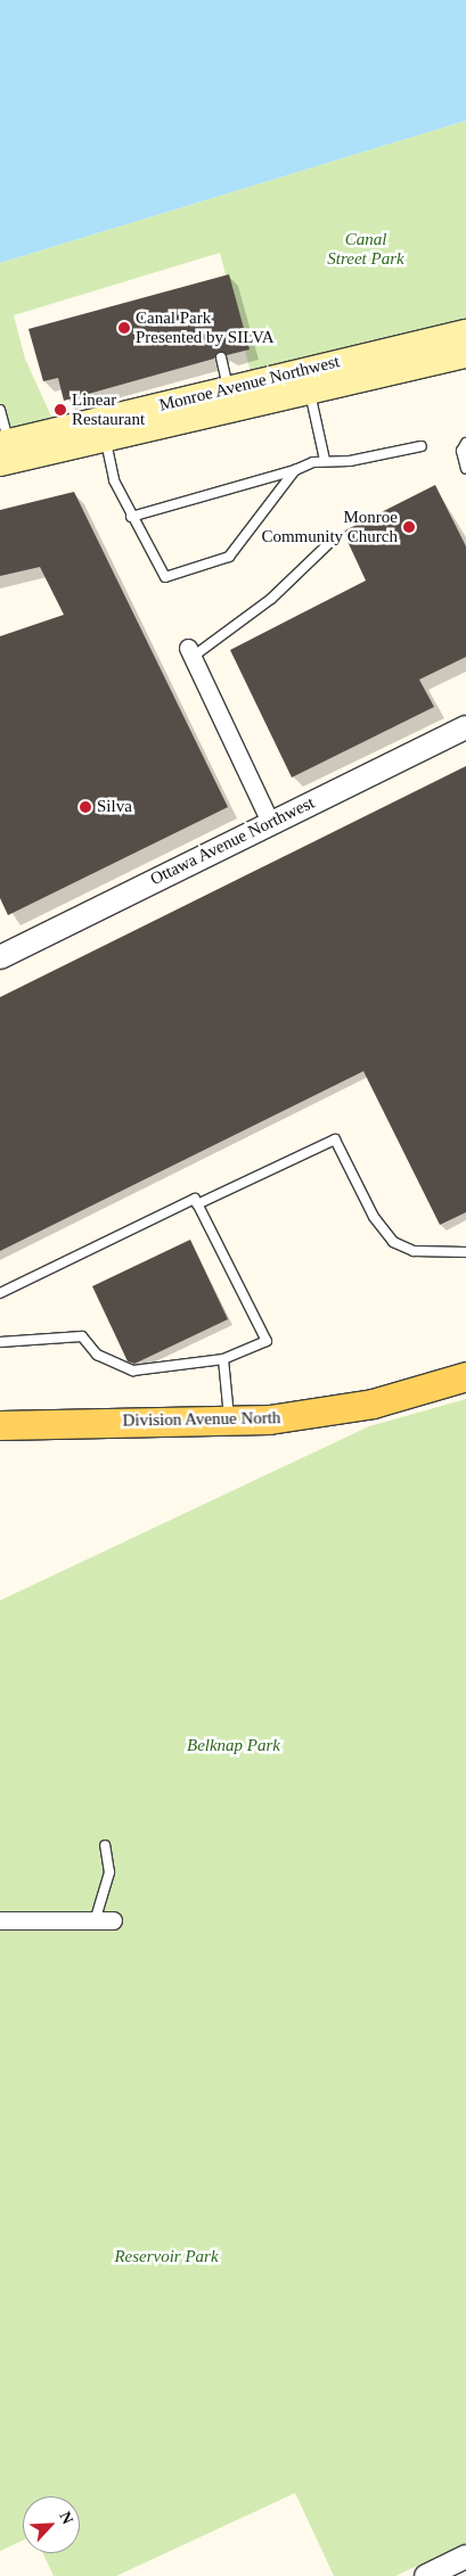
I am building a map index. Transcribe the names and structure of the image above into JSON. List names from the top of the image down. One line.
{"streets":{"main road":["Monroe Avenue Northwest","Division Avenue North"],"street":["Ottawa Avenue Northwest"]},"parks":["Canal Street Park","Belknap Park","Reservoir Park"],"places":["Canal Park Presented by SILVA","Linear Restaurant","Monroe Community Church","Silva"],"north":"top right"}
